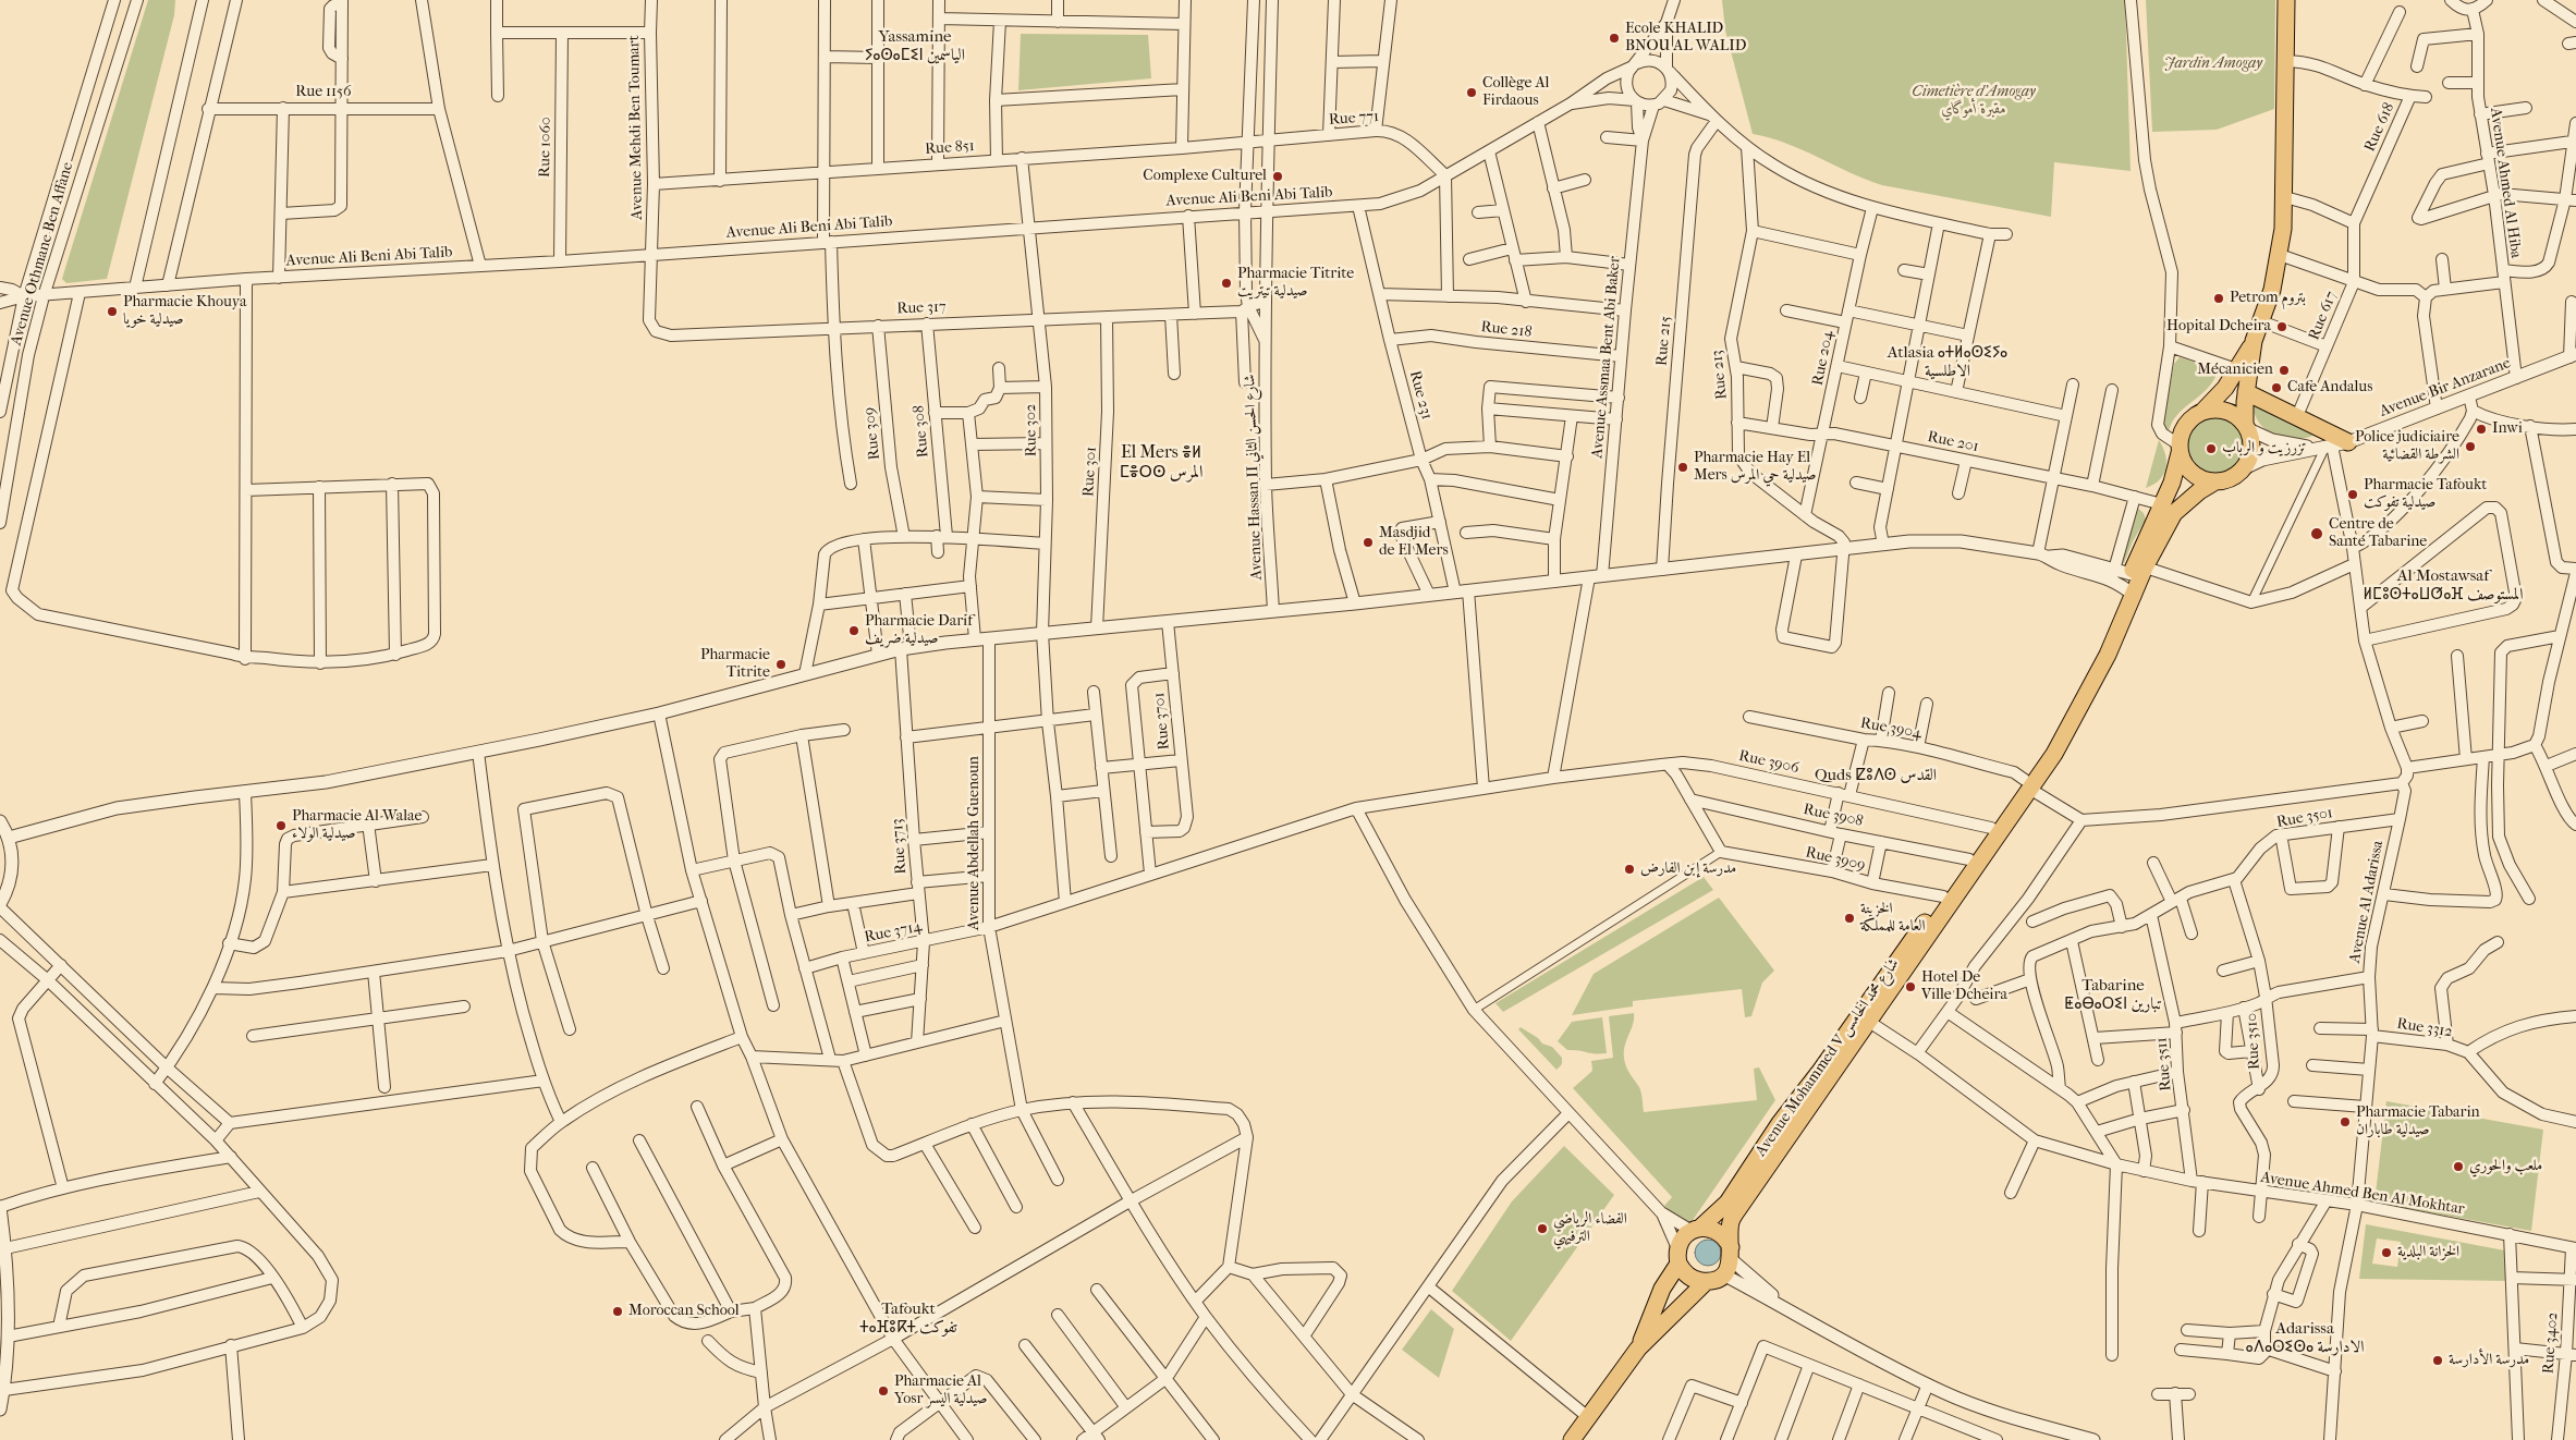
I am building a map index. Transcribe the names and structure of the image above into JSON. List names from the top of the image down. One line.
{"streets":{"main road":["Avenue Mohammed V شارع محمد الخامس"],"street":["Rue 1156","Rue 771","Avenue Mehdi Ben Toumart","Rue 618","Rue 1060","Rue 851","Avenue Ahmed Al Hiba","Avenue Ali Beni Abi Talib","Avenue Othmane Ben Affane","Rue 317","Rue 617","Rue 218","Rue 215","Avenue Assmaa Bent Abi Baker","Rue 204","Rue 213","Avenue Bir Anzarane","Rue 231","Rue 302","Rue 308","Rue 309","Rue 201","Rue 301","Avenue Hassan II شارع الحسن الثاني","Rue 3701","Rue 3904","Rue 3906","Rue 3908","Rue 3501","Avenue Abdellah Guenoun","Rue 3713","Rue 3909","Avenue Al Adarissa","Rue 3714","Rue 3312","Rue 3510","Rue 3511","Avenue Ahmed Ben Al Mokhtar","Rue 3402"]},"crossings":[["Rue 771","Rue 851"],["Rue 771","Avenue Ali Beni Abi Talib"],["Rue 771","Avenue Hassan II شارع الحسن الثاني"],["Avenue Mehdi Ben Toumart","Rue 851"],["Avenue Mehdi Ben Toumart","Avenue Ali Beni Abi Talib"],["Avenue Mehdi Ben Toumart","Rue 317"],["Rue 618","Rue 617"],["Rue 1060","Avenue Ali Beni Abi Talib"],["Rue 851","Rue 302"],["Rue 851","Avenue Hassan II شارع الحسن الثاني"],["Avenue Ahmed Al Hiba","Avenue Bir Anzarane"],["Avenue Ali Beni Abi Talib","Avenue Othmane Ben Affane"],["Avenue Ali Beni Abi Talib","Rue 317"],["Avenue Ali Beni Abi Talib","Avenue Assmaa Bent Abi Baker"],["Avenue Ali Beni Abi Talib","Rue 231"],["Avenue Ali Beni Abi Talib","Rue 302"],["Avenue Ali Beni Abi Talib","Avenue Hassan II شارع الحسن الثاني"],["Rue 317","Rue 302"],["Rue 317","Rue 308"],["Rue 317","Rue 309"],["Rue 317","Rue 301"],["Rue 317","Avenue Hassan II شارع الحسن الثاني"],["Rue 218","Avenue Assmaa Bent Abi Baker"],["Rue 218","Rue 231"],["Avenue Assmaa Bent Abi Baker","Rue 3906"],["Rue 204","Rue 213"],["Rue 204","Rue 201"],["Rue 213","Rue 201"],["Avenue Bir Anzarane","Avenue Mohammed V شارع محمد الخامس"],["Rue 302","Rue 3714"],["Rue 201","Avenue Mohammed V شارع محمد الخامس"],["Rue 3904","Avenue Mohammed V شارع محمد الخامس"],["Rue 3906","Rue 3714"],["Rue 3906","Avenue Mohammed V شارع محمد الخامس"],["Rue 3908","Avenue Mohammed V شارع محمد الخامس"],["Rue 3501","Avenue Al Adarissa"],["Rue 3501","Rue 3510"],["Avenue Abdellah Guenoun","Rue 3714"],["Rue 3713","Rue 3714"],["Rue 3909","Avenue Mohammed V شارع محمد الخامس"],["Avenue Al Adarissa","Rue 3312"],["Avenue Al Adarissa","Avenue Ahmed Ben Al Mokhtar"],["Rue 3510","Avenue Ahmed Ben Al Mokhtar"],["Rue 3511","Avenue Ahmed Ben Al Mokhtar"],["Avenue Ahmed Ben Al Mokhtar","Rue 3402"]],"districts":["Yassamine ⵢⴰⵙⴰⵎⵉⵏ الياسمين","Atlasia ⴰⵜⵍⴰⵙⵉⵢⴰ الاطلسية","El Mers ⴻⵍ ⵎⴻⵔⵙ المرس","Al Mostawsaf ⵍⵎⵓⵙⵜⴰⵡⵚⴰⴼ المستوصف","Quds ⵇⵓⴷⵙ القدس","Tabarine ⵟⴰⴱⴰⵔⵉⵏ تبارين","Tafoukt ⵜⴰⴼⵓⴽⵜ تفوكت","Adarissa ⴰⴷⴰⵔⵉⵙⴰ الادارسة"],"parks":["Jardin Amogay","Cimetière d'Amogay مقبرة أموگاي"],"places":["Ecole KHALID BNOU AL WALID","Collège Al Firdaous","Complexe Culturel","Pharmacie Titrite صيدلية تيتريت","Petrom بتروم","Pharmacie Khouya صيدلية خويا","Hopital Dcheira","Mécanicien","Cafe Andalus","Inwi","Police judiciaire الشرطة القضائية","تزرزيت و الرباب","Pharmacie Hay El Mers صيدلية حي المرس","Pharmacie Tafoukt صيدلية تفوكت","Centre de Santé Tabarine","Masdjid de El Mers","Pharmacie Darif صيدلية ضريف","Pharmacie Titrite","Pharmacie Al Walae صيدلية الولاء","مدرسة إبن الفارض","الخزينة العامة للمملكة","Hotel De Ville Dcheira","Pharmacie Tabarin صيدلية طاباران","ملعب والحوري","الفضاء الرياضي الترفيهي","الخزانة البلدية","Moroccan School","مدرسة الأدارسة","Pharmacie Al Yosr صيدلية اليسر"]}
